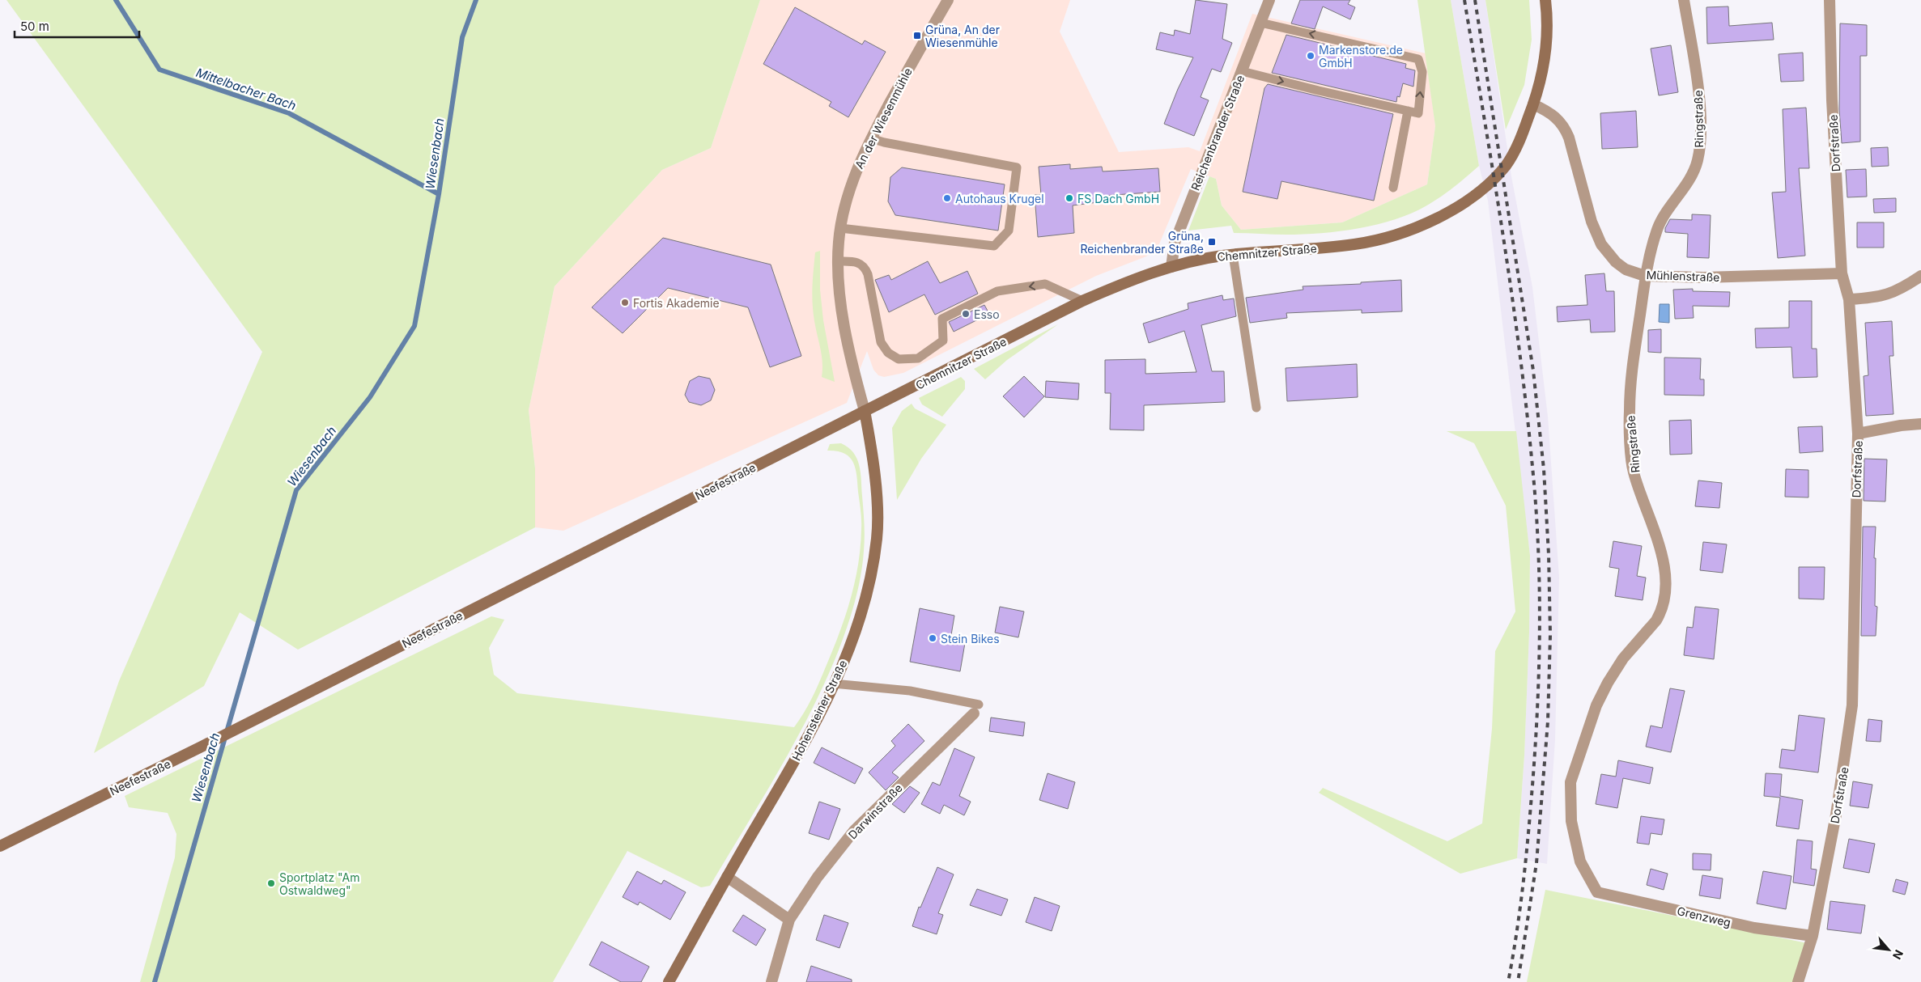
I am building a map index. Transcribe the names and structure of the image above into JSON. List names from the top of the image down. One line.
{"streets":{"main road":["Chemnitzer Straße","Neefestraße","Hohensteiner Straße"],"street":["An der Wiesenmühle","Ringstraße","Reichenbrander Straße","Dorfstraße","Mühlenstraße","Darwinstraße","Grenzweg"]},"crossings":[["An der Wiesenmühle","Chemnitzer Straße"],["An der Wiesenmühle","Neefestraße"],["An der Wiesenmühle","Hohensteiner Straße"],["Ringstraße","Mühlenstraße"],["Ringstraße","Grenzweg"],["Reichenbrander Straße","Chemnitzer Straße"],["Dorfstraße","Mühlenstraße"],["Dorfstraße","Grenzweg"],["Chemnitzer Straße","Mühlenstraße"],["Chemnitzer Straße","Neefestraße"],["Chemnitzer Straße","Hohensteiner Straße"],["Neefestraße","Hohensteiner Straße"]],"water":["Mittelbacher Bach","Wiesenbach"],"places":{"transit":["Grüna, An der Wiesenmühle","Grüna, Reichenbrander Straße"],"other":["Markenstore.de GmbH","Autohaus Krugel","FS Dach GmbH","Fortis Akademie","Esso","Stein Bikes","Sportplatz \"Am Ostwaldweg\""]},"scale_bar":"50 m","north":"bottom right"}
